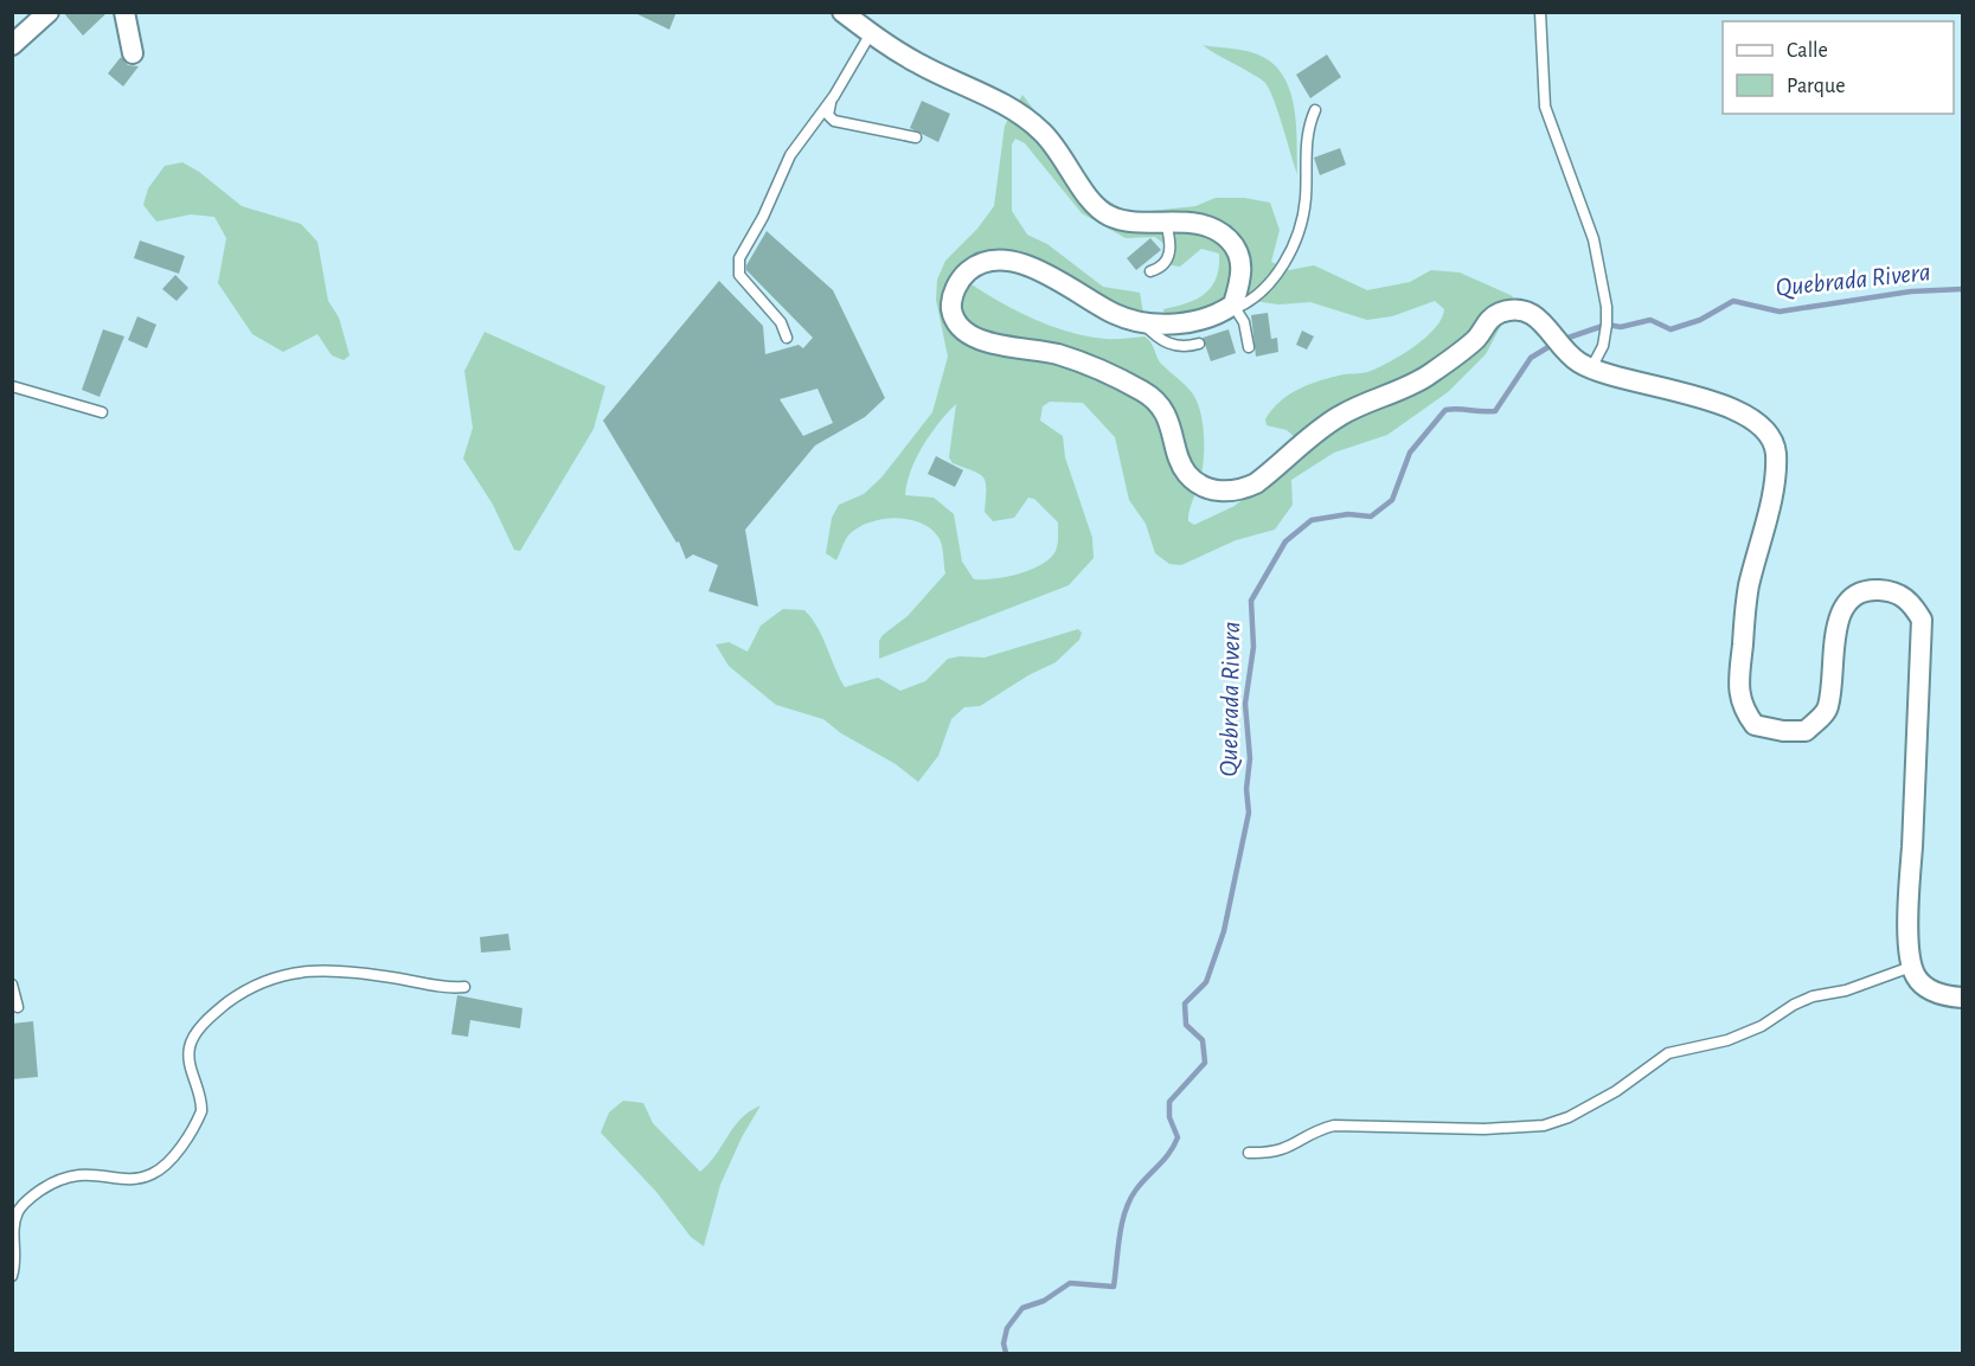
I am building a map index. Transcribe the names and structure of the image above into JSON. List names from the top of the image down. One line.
{"water":["Quebrada Rivera"],"legend":["Calle","Parque"]}
